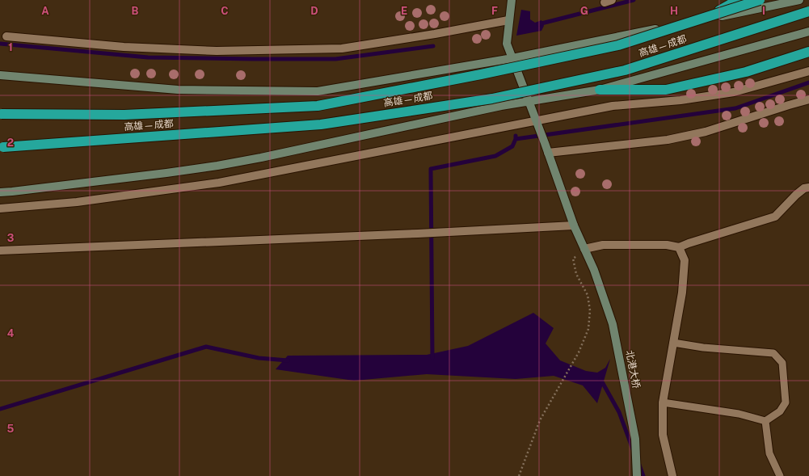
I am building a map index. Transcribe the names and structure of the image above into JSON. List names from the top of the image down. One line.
{"streets":{"highway":["高雄—成都"],"street":["北港大桥"]},"grid":{"columns":["A","B","C","D","E","F","G","H","I"],"rows":["1","2","3","4","5"]}}
